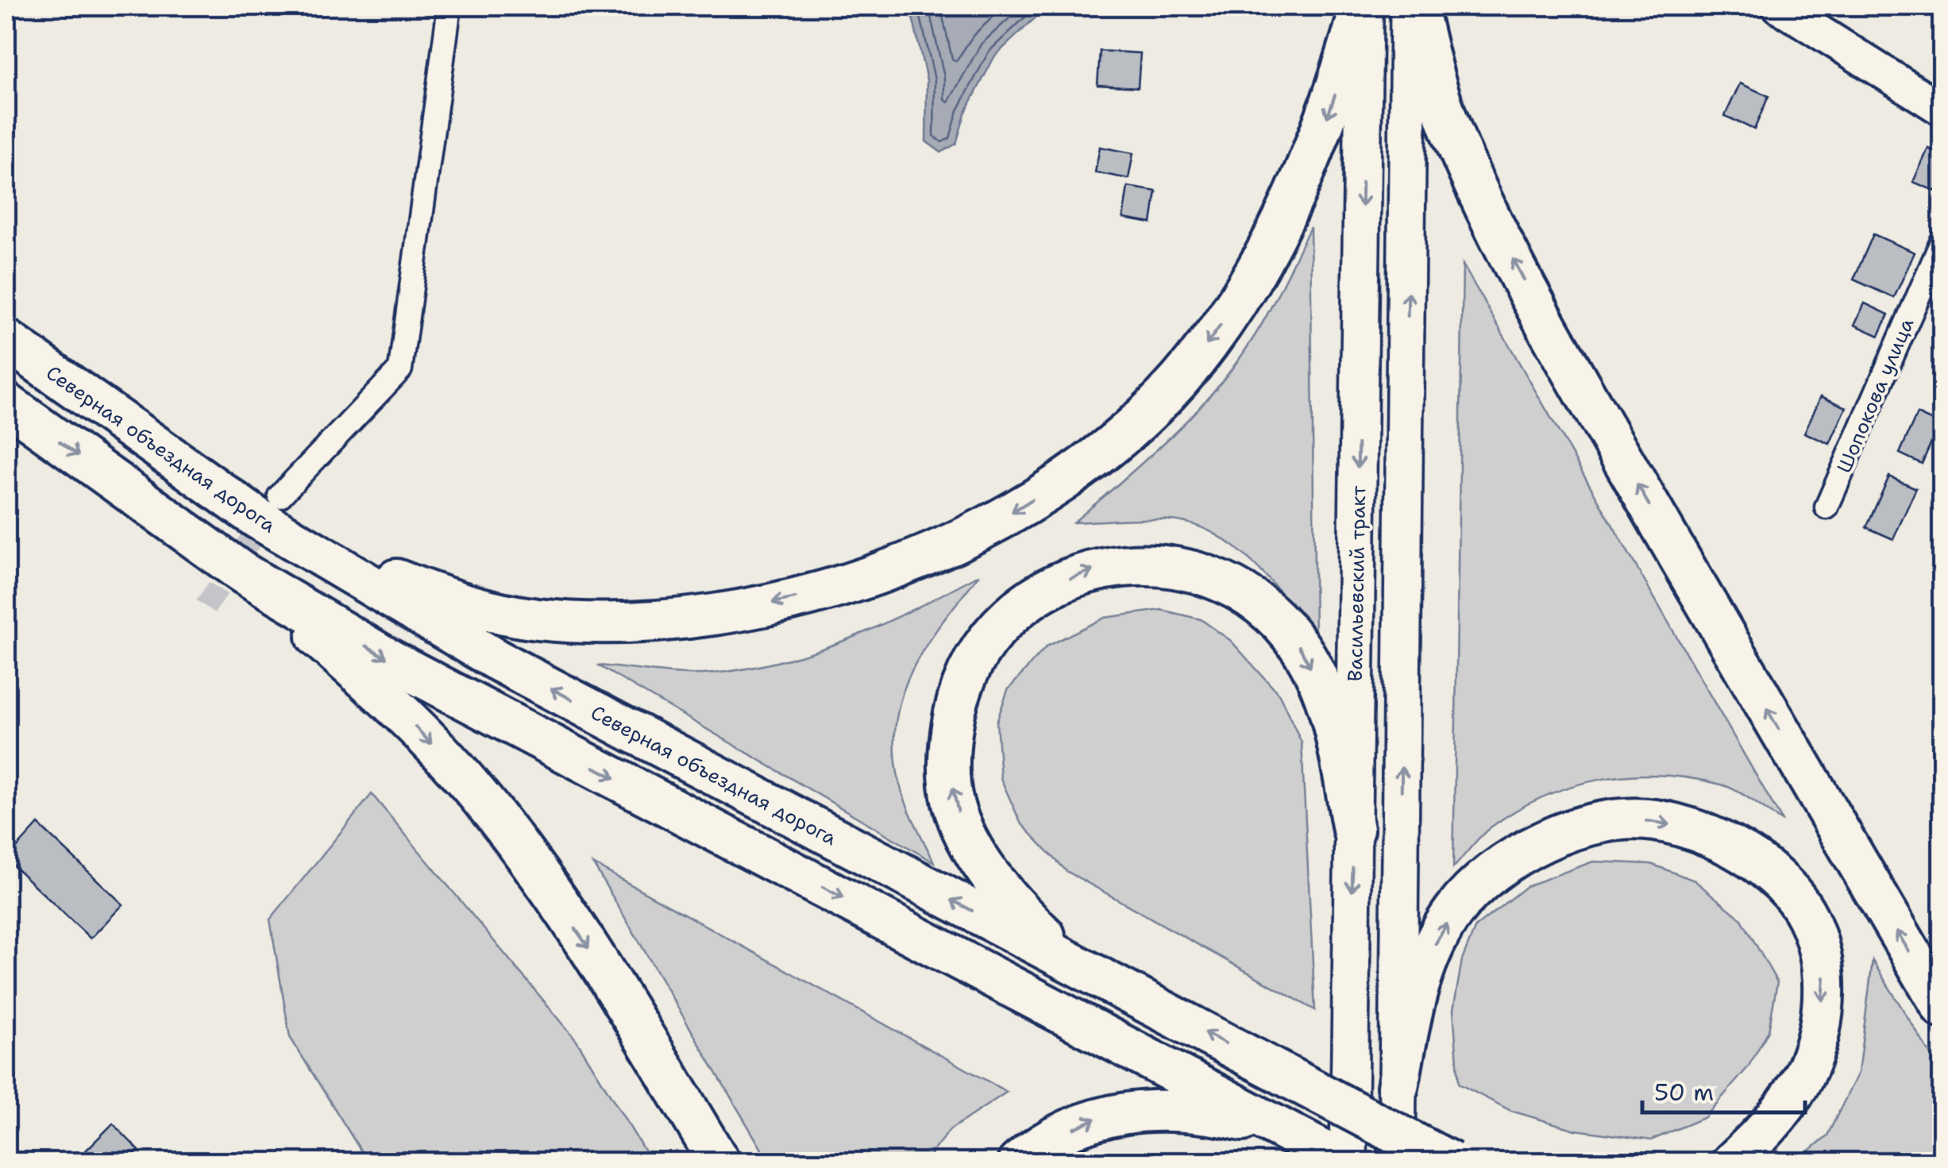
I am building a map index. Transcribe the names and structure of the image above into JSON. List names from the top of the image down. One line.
{"streets":{"highway":["Северная объездная дорога"],"main road":["Васильевский тракт"],"street":["Шопокова улица"]},"scale_bar":"50 m"}
